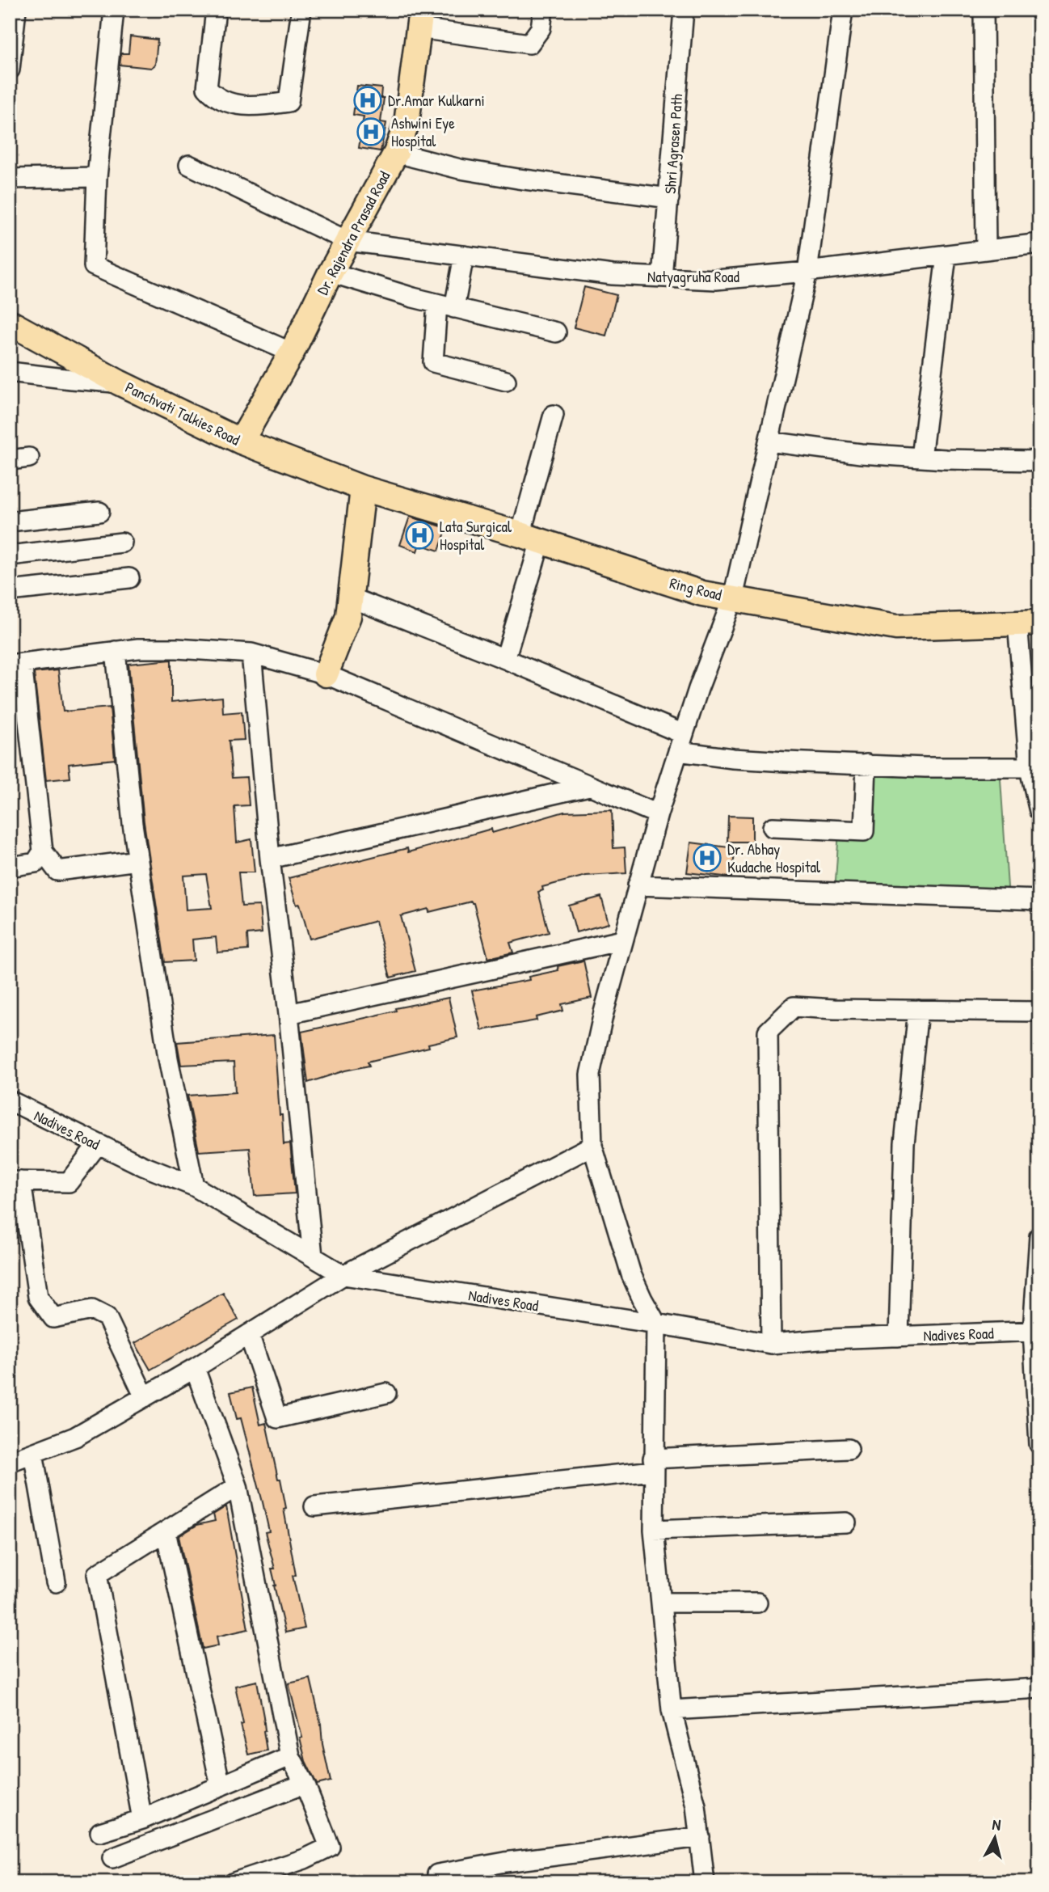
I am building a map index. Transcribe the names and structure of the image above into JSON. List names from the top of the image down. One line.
{"streets":{"main road":["Dr. Rajendra Prasad Road","Panchvati Talkies Road","Ring Road"],"street":["Shri Agrasen Path","Natyagruha Road","Nadives Road"]},"crossings":[["Shri Agrasen Path","Natyagruha Road"],["Dr. Rajendra Prasad Road","Natyagruha Road"],["Dr. Rajendra Prasad Road","Panchvati Talkies Road"],["Panchvati Talkies Road","Ring Road"]],"places":{"hospital":["Dr.Amar Kulkarni","Ashwini Eye Hospital","Lata Surgical Hospital","Dr. Abhay Kudache Hospital"]},"north":"top"}
